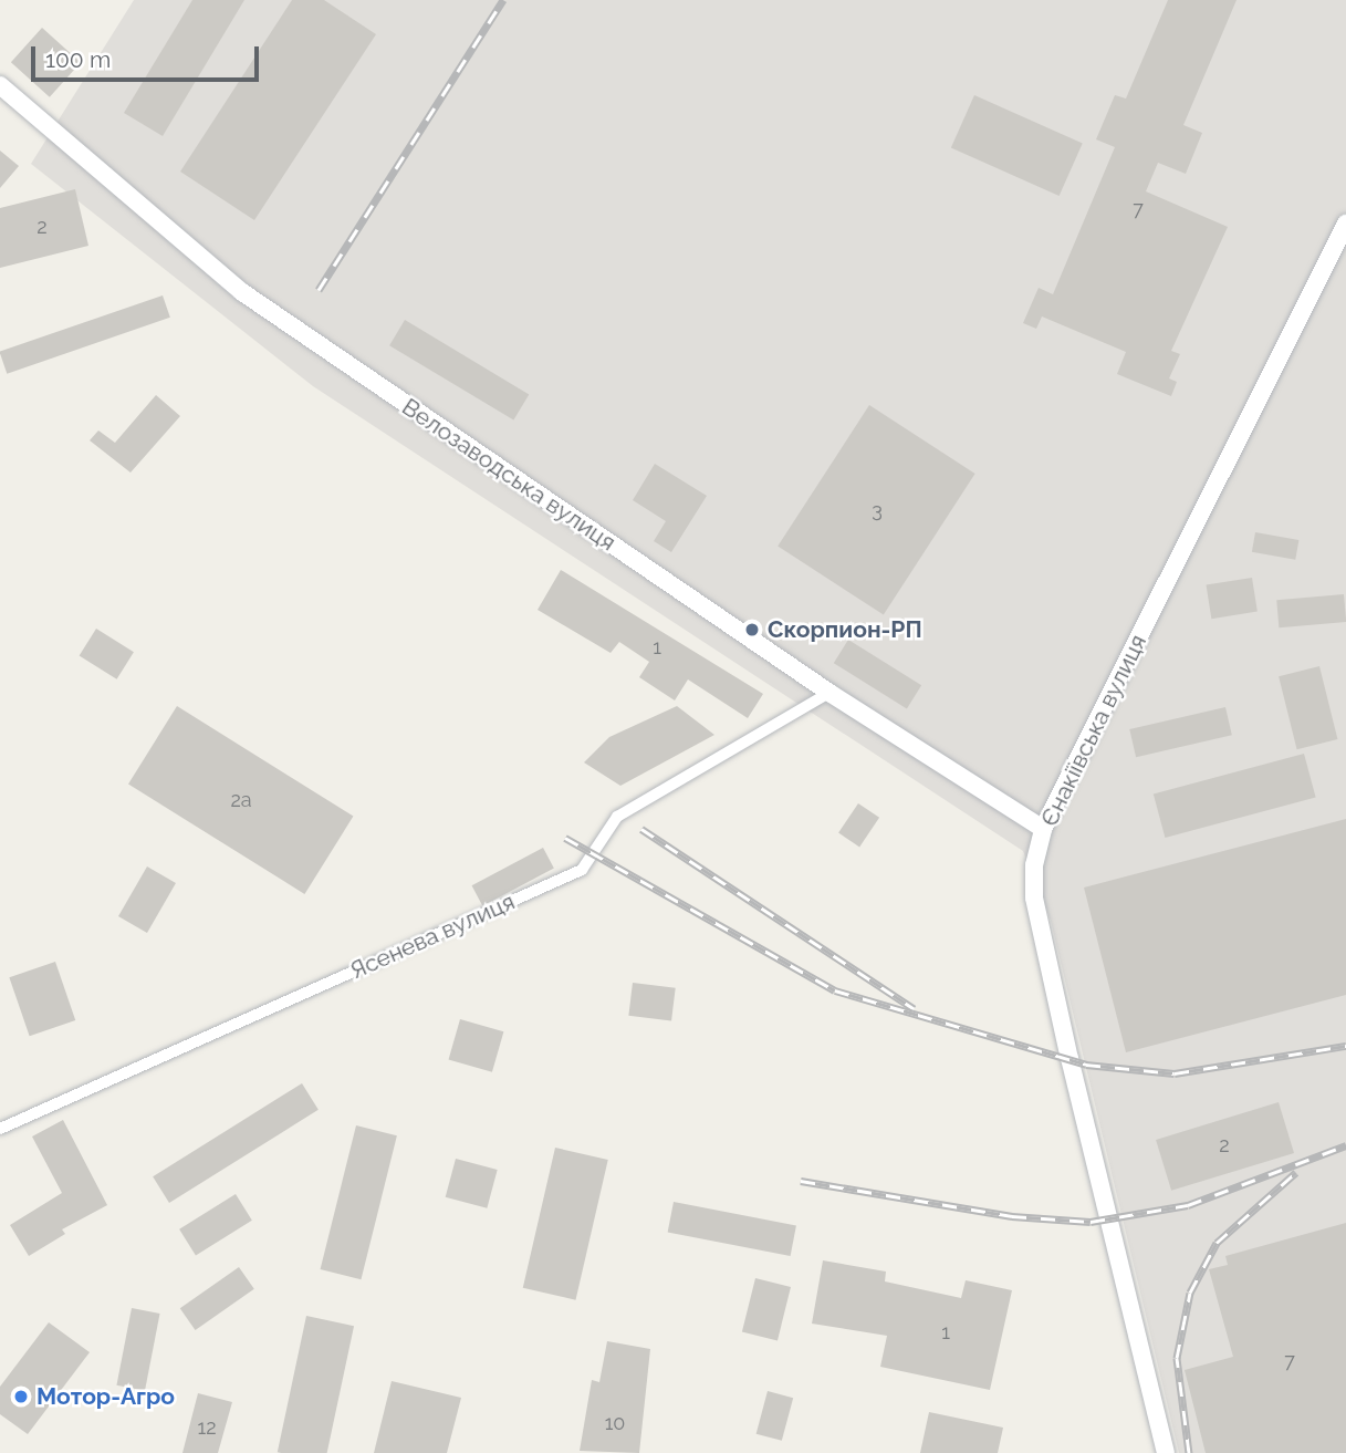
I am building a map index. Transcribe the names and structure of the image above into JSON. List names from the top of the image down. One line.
{"streets":{"street":["Велозаводська вулиця","Єнакіївська вулиця","Ясенева вулиця"]},"crossings":[["Велозаводська вулиця","Єнакіївська вулиця"],["Велозаводська вулиця","Ясенева вулиця"]],"places":["Скорпион-РП","Мотор-Агро"],"house_numbers":["7","2","3","1","2а","2","1","7","10","12"],"scale_bar":"100 m"}
